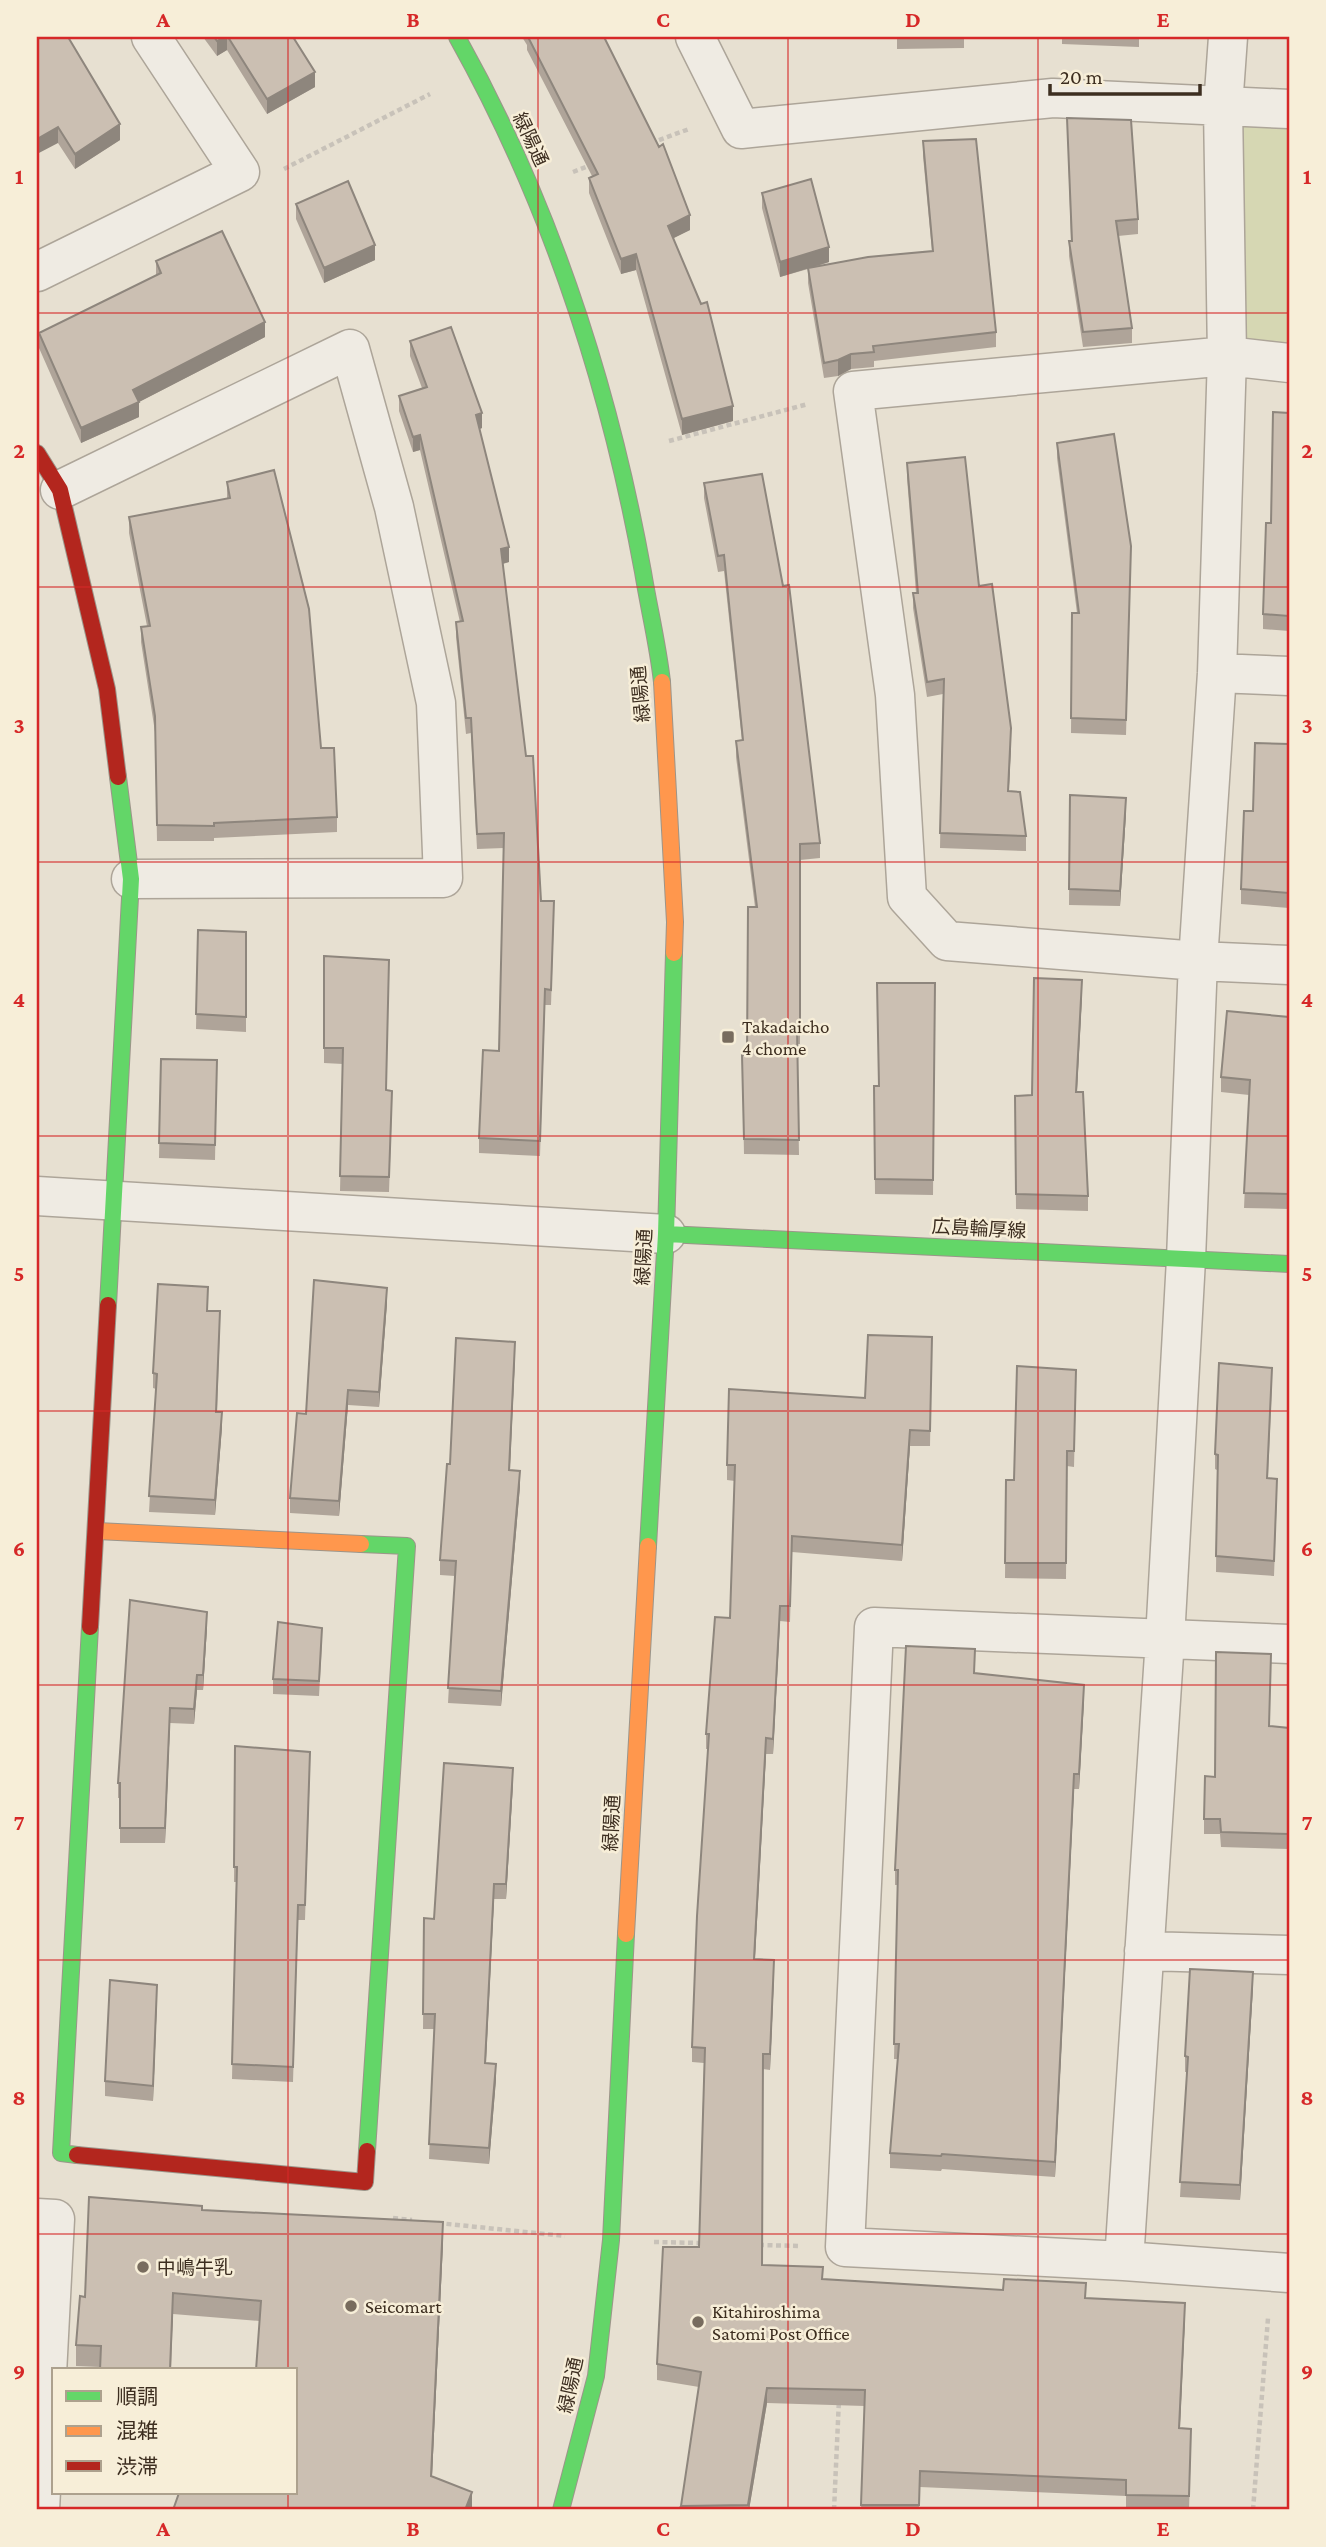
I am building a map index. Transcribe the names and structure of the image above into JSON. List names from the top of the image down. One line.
{"streets":{"street":["緑陽通","広島輪厚線"]},"crossings":[["緑陽通","広島輪厚線"]],"places":{"transit":["Takadaicho 4 chome"],"other":["中嶋牛乳","Seicomart","Kitahiroshima Satomi Post Office"]},"legend":["順調","混雑","渋滞"],"scale_bar":"20 m","grid":{"columns":["A","B","C","D","E"],"rows":["1","2","3","4","5","6","7","8","9"]}}
